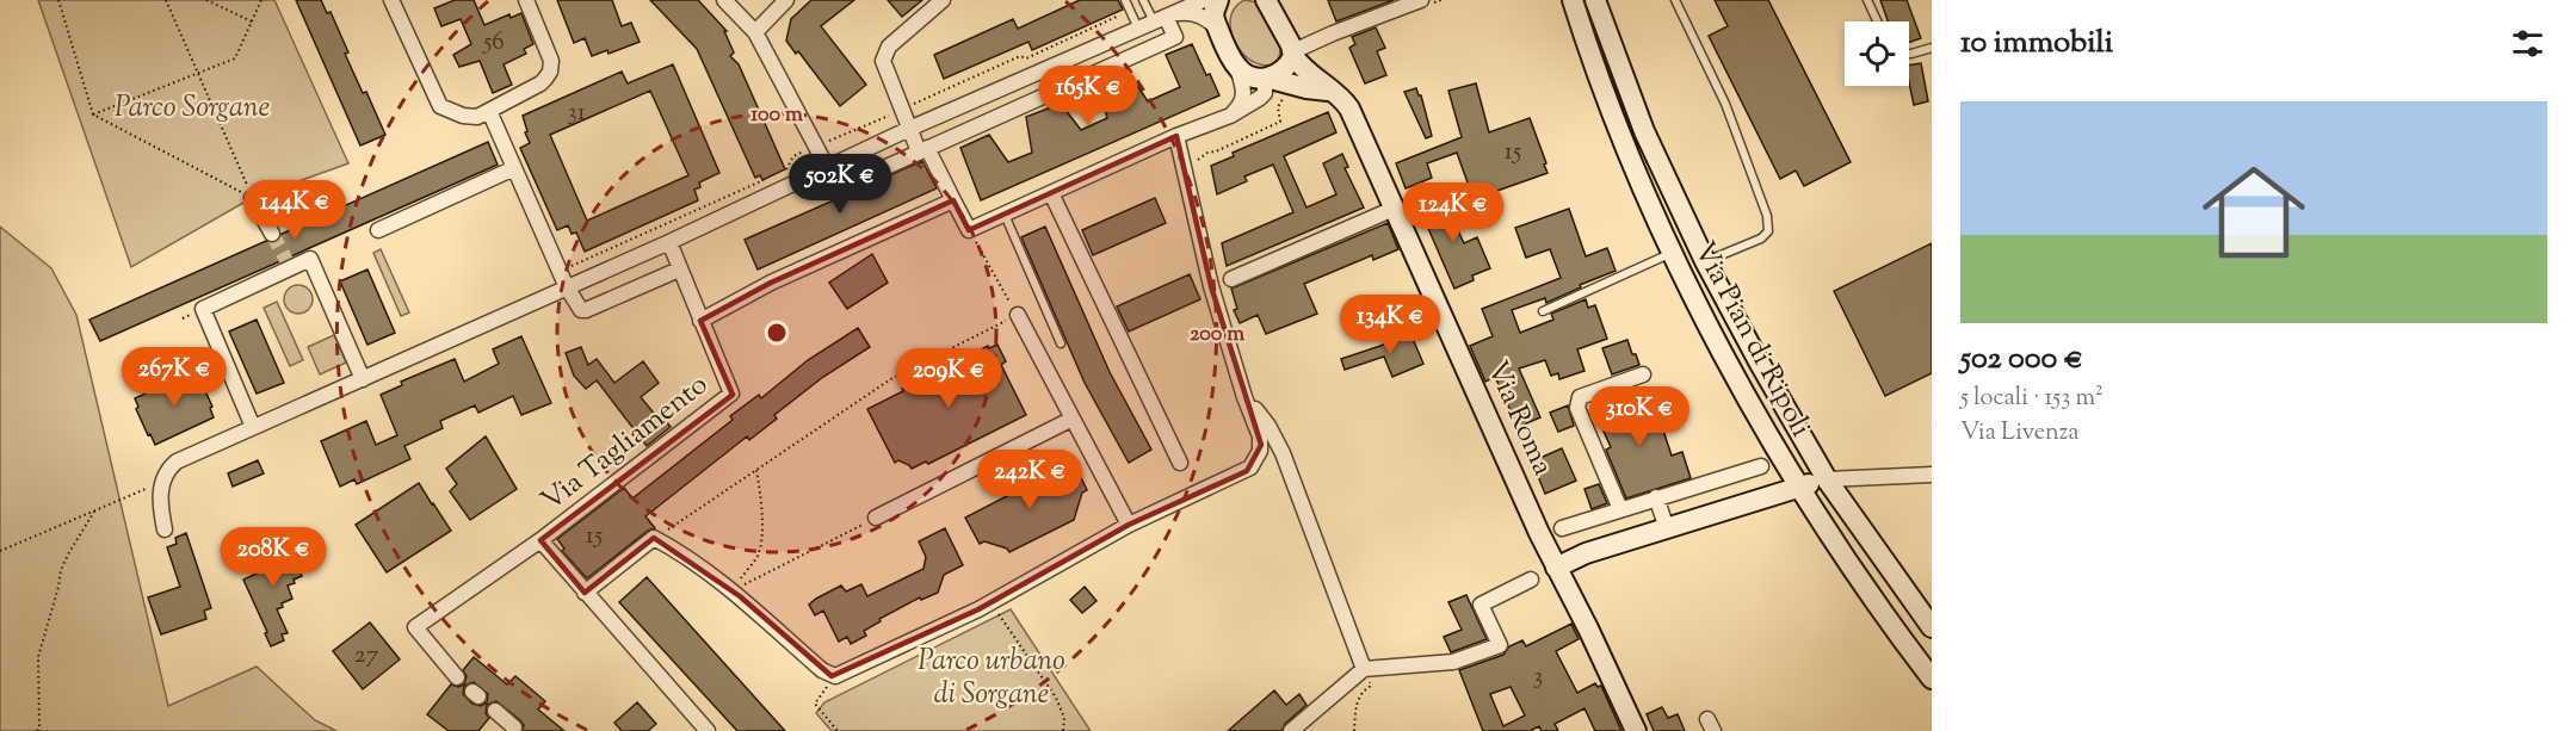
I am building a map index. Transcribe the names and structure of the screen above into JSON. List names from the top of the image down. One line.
{"streets":{"main road":["Via Pian di Ripoli","Via Roma"],"street":["Via Tagliamento"]},"parks":["Parco Sorgane","Parco urbano di Sorgane"],"house_numbers":["56","31","15","15","27","3"],"page":{"heading":"10 immobili","price":["165K €","502K €","144K €","124K €","134K €","267K €","209K €","310K €","242K €","208K €"],"list":[{"name":"502 000 €","note":"5 locali · 153 m² · Via Livenza"}]},"rings":["100 m","200 m"]}
